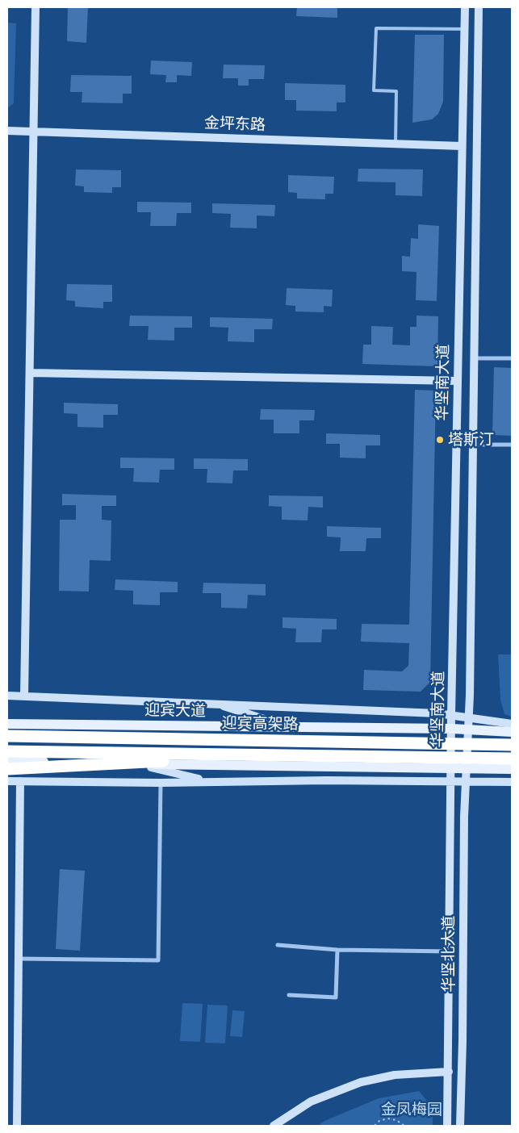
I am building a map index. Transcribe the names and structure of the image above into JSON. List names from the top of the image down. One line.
{"streets":{"highway":["迎宾高架路"],"main road":["迎宾大道"],"street":["金坪东路","华坚南大道","华坚北大道"]},"crossings":[["金坪东路","华坚南大道"],["华坚南大道","迎宾大道"],["华坚南大道","华坚北大道"]],"parks":["金凤梅园"],"places":["塔斯汀"]}
